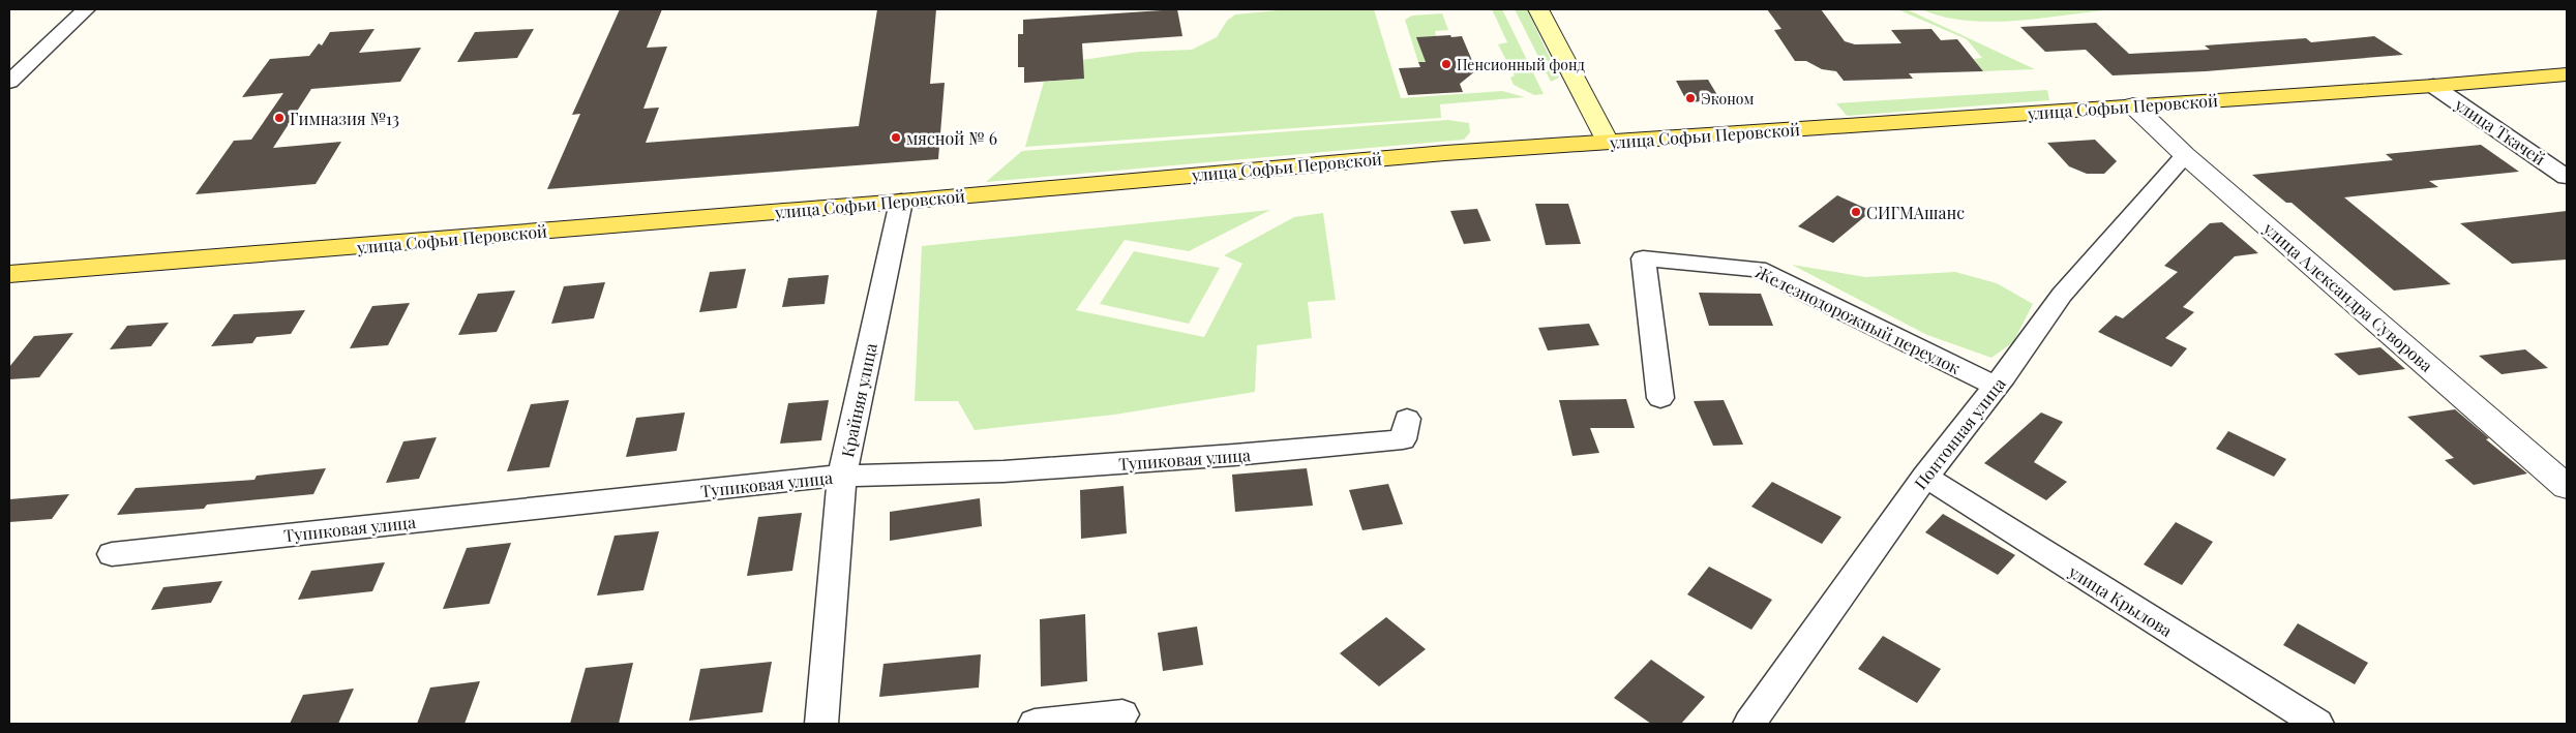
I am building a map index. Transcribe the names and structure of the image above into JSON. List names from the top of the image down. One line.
{"streets":{"main road":["улица Софьи Перовской"],"street":["улица Ткачей","улица Александра Суворова","Железнодорожный переулок","Крайняя улица","Понтонная улица","Тупиковая улица","улица Крылова"]},"crossings":[["улица Софьи Перовской","улица Ткачей"],["улица Софьи Перовской","улица Александра Суворова"],["улица Софьи Перовской","Крайняя улица"],["улица Александра Суворова","Понтонная улица"],["Железнодорожный переулок","Понтонная улица"],["Крайняя улица","Тупиковая улица"],["Понтонная улица","улица Крылова"]],"places":["Пенсионный фонд","Эконом","Гимназия №13","мясной № 6","СИГМАшанс"]}
